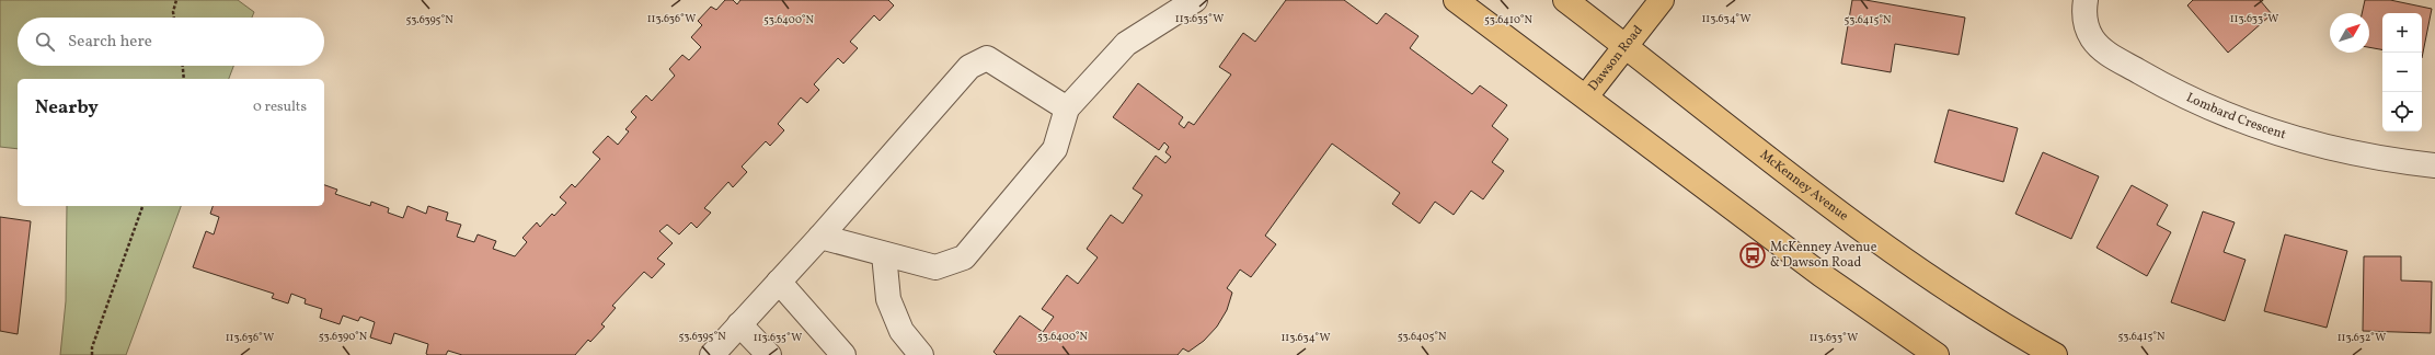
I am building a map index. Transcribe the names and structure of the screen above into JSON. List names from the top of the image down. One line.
{"streets":{"main road":["Dawson Road","McKenney Avenue"],"street":["Lombard Crescent"]},"crossings":[["Dawson Road","McKenney Avenue"]],"places":{"bus stop":["McKenney Avenue & Dawson Road"]},"north":"top right","page":{"map_buttons":["+","−"],"search":"Search here","heading":["Nearby","0 results"]},"coordinates":["113.636°W","113.635°W","113.634°W","113.633°W","53.6395°N","53.6400°N","53.6415°N","53.6410°N","53.6390°N","53.6405°N","113.632°W"]}
